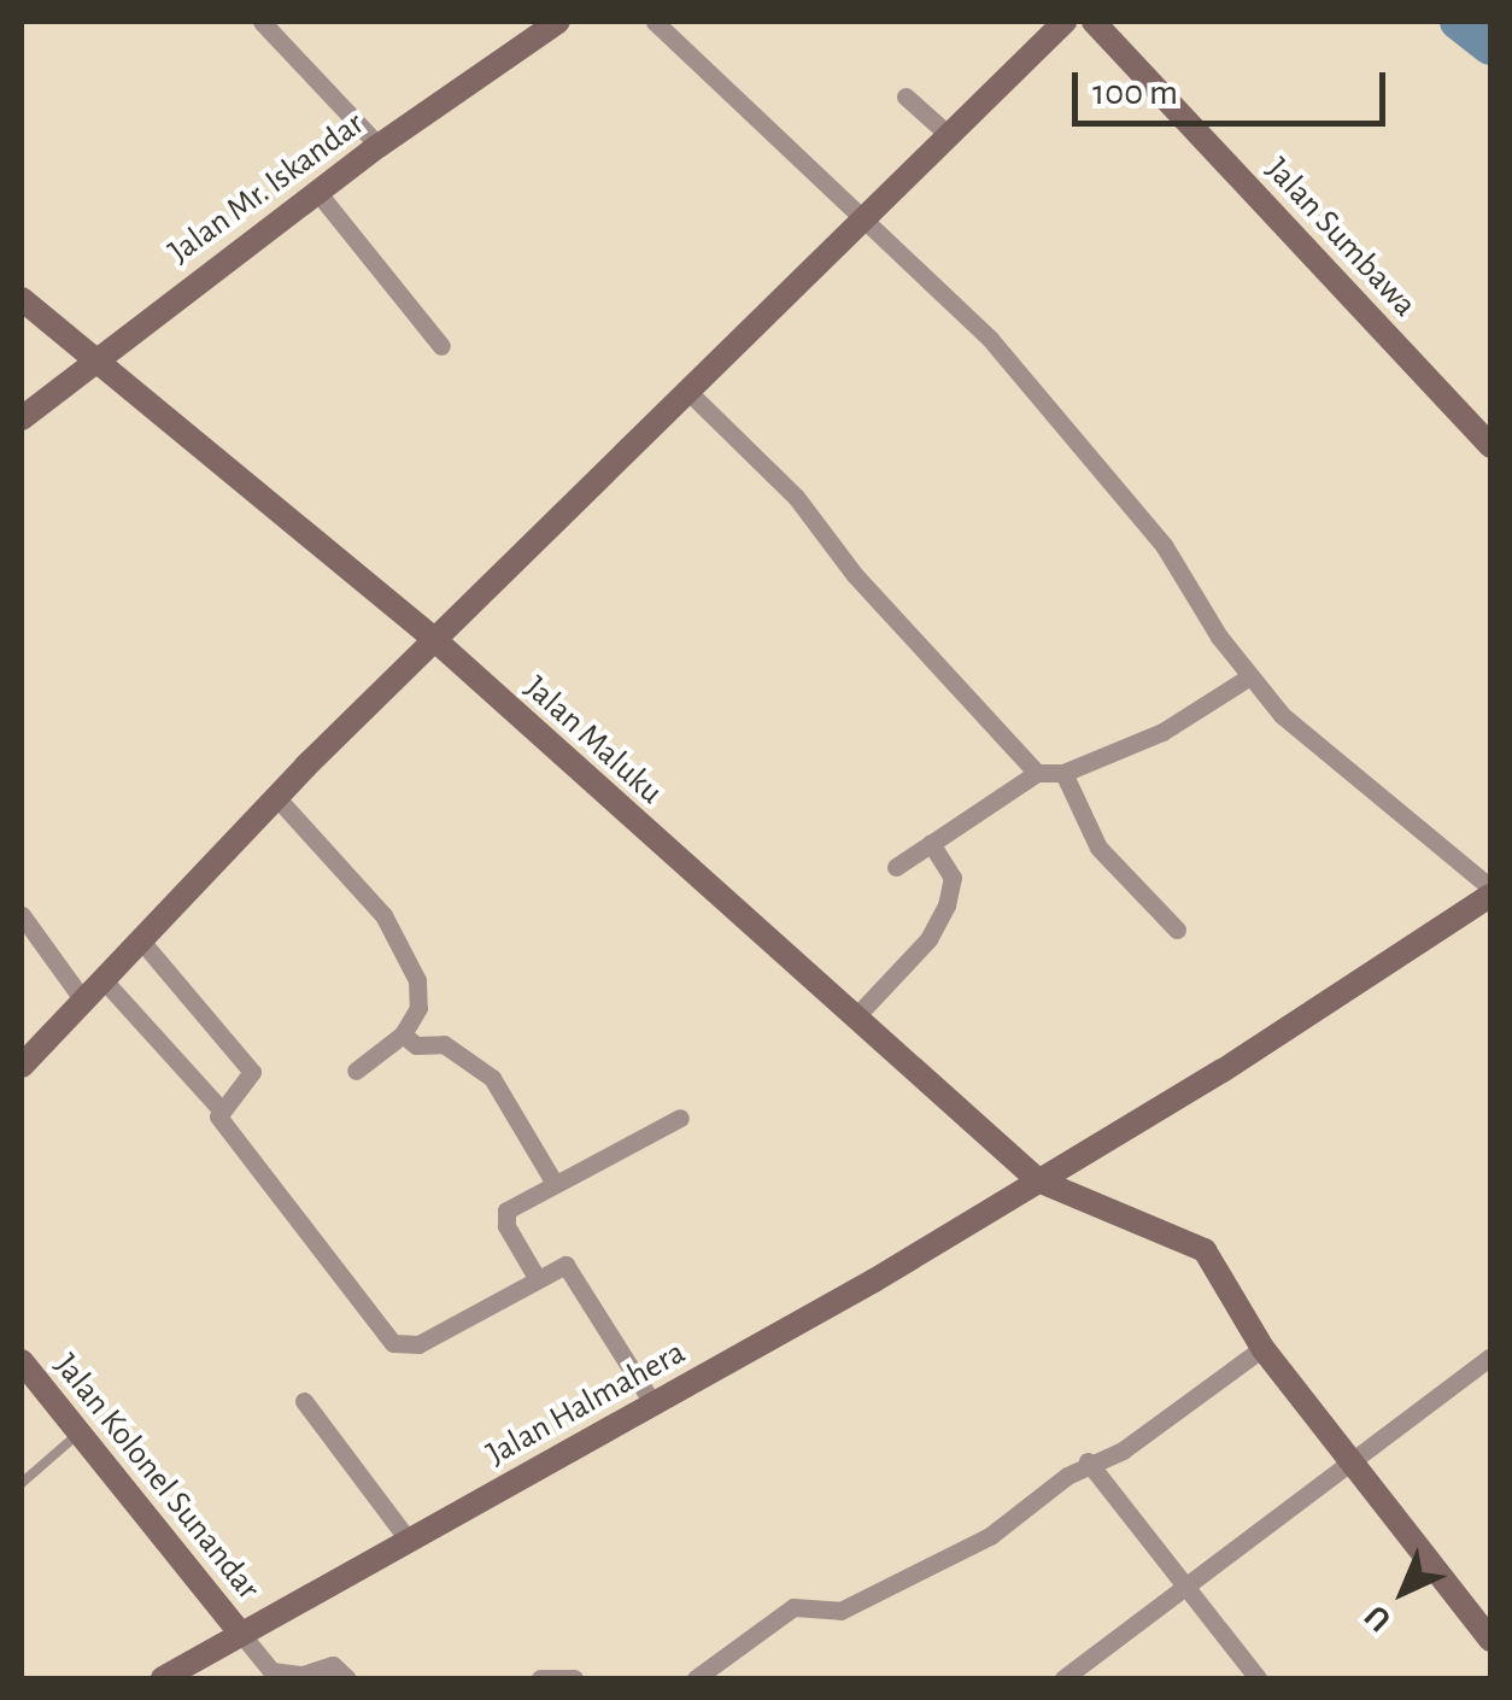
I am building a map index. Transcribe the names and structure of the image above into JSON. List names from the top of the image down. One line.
{"streets":{"main road":["Jalan Mr. Iskandar","Jalan Sumbawa","Jalan Maluku","Jalan Halmahera","Jalan Kolonel Sunandar"]},"crossings":[["Jalan Mr. Iskandar","Jalan Maluku"],["Jalan Maluku","Jalan Halmahera"],["Jalan Halmahera","Jalan Kolonel Sunandar"]],"scale_bar":"100 m","north":"bottom left"}
